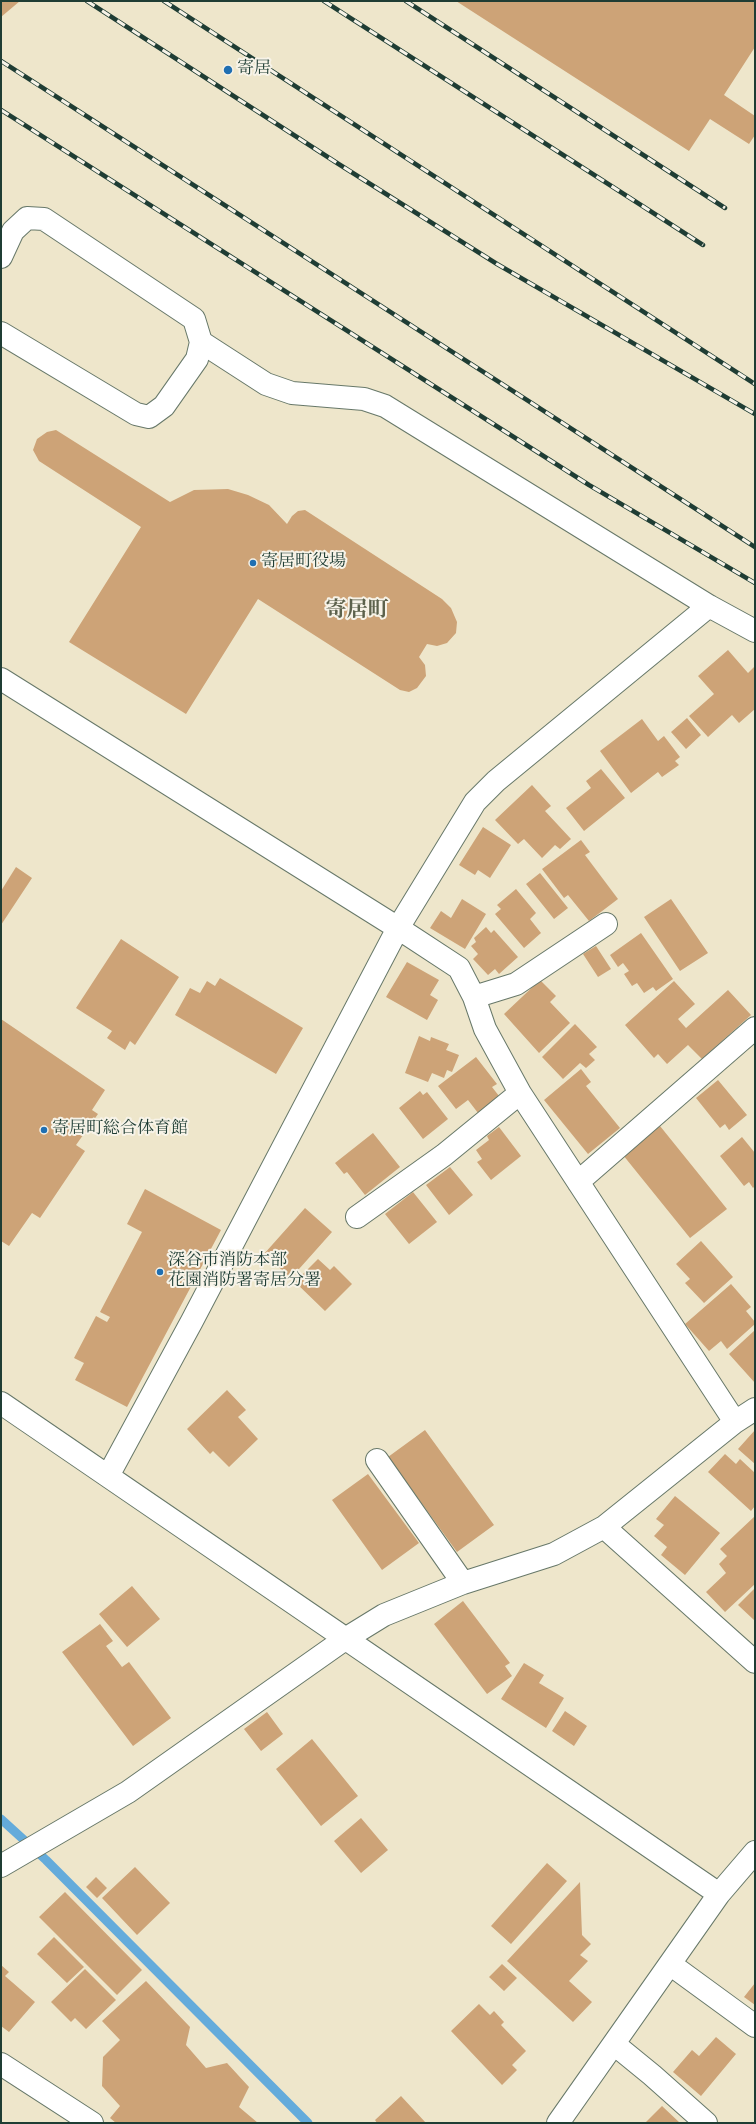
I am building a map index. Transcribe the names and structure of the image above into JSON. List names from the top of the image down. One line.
{"districts":["寄居町"],"places":["寄居","寄居町役場","寄居町総合体育館","深谷市消防本部 花園消防署寄居分署"]}
